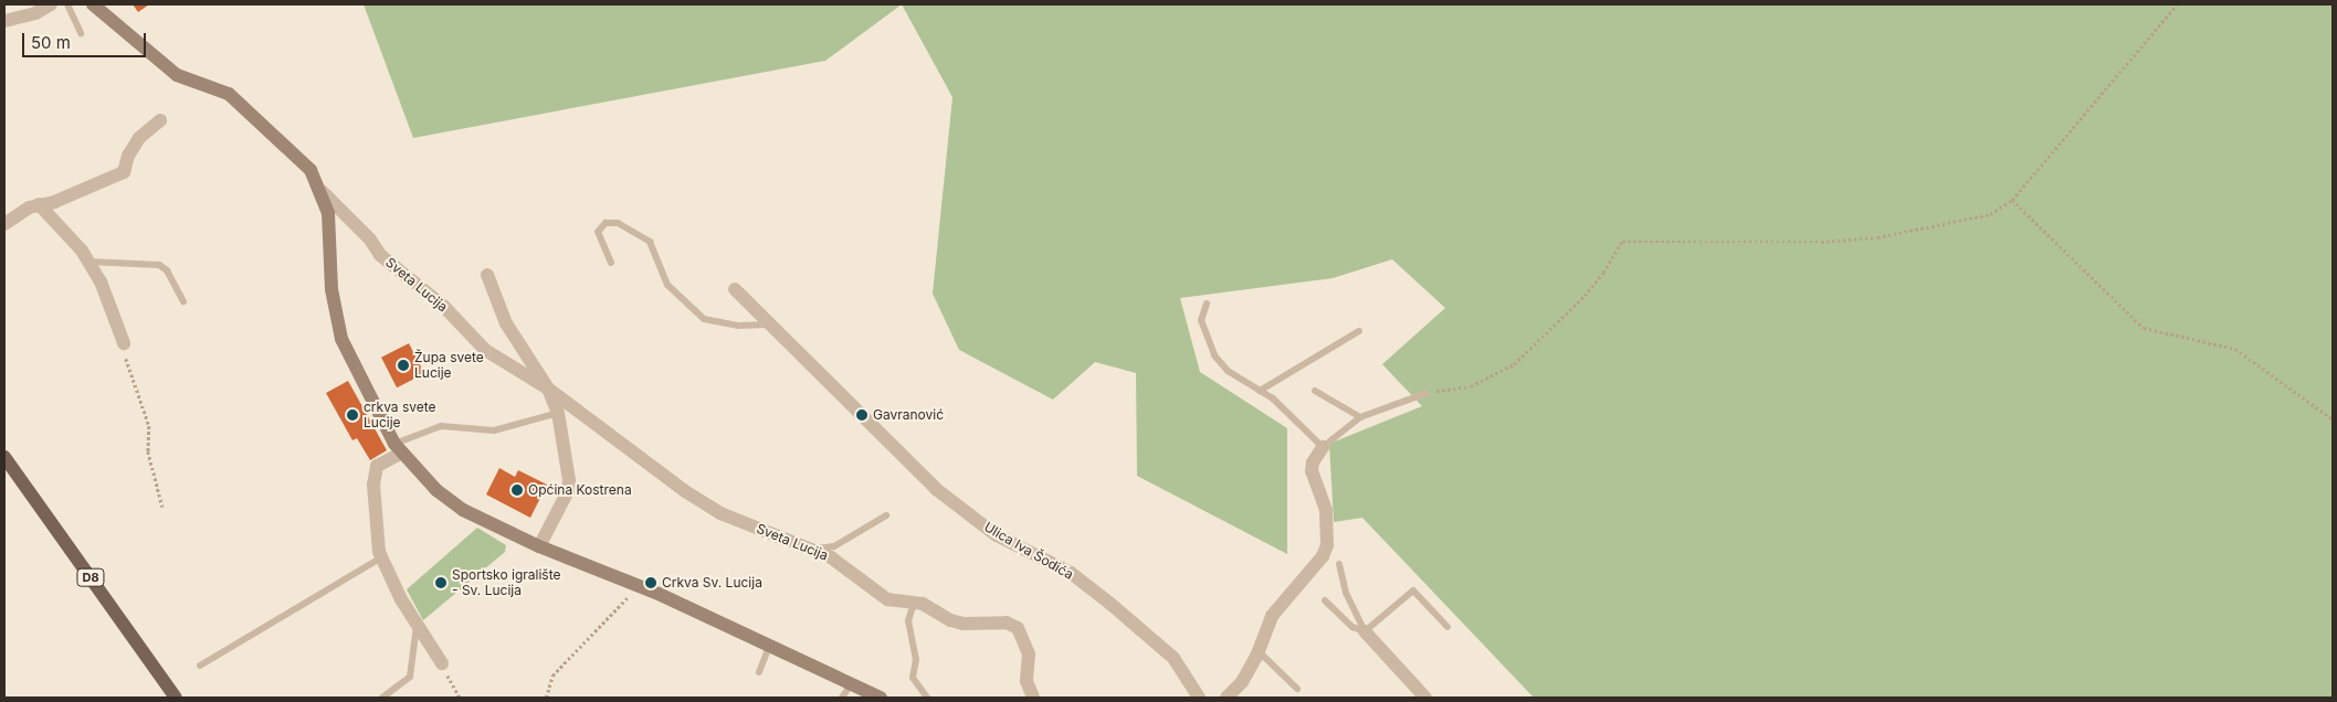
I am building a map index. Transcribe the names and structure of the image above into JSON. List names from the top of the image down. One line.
{"streets":{"main road":["D8"],"street":["Sveta Lucija","Ulica Iva Šodića"]},"places":["Župa svete Lucije","crkva svete Lucije","Gavranović","Općina Kostrena","Sportsko igralište - Sv. Lucija","Crkva Sv. Lucija"],"scale_bar":"50 m"}
